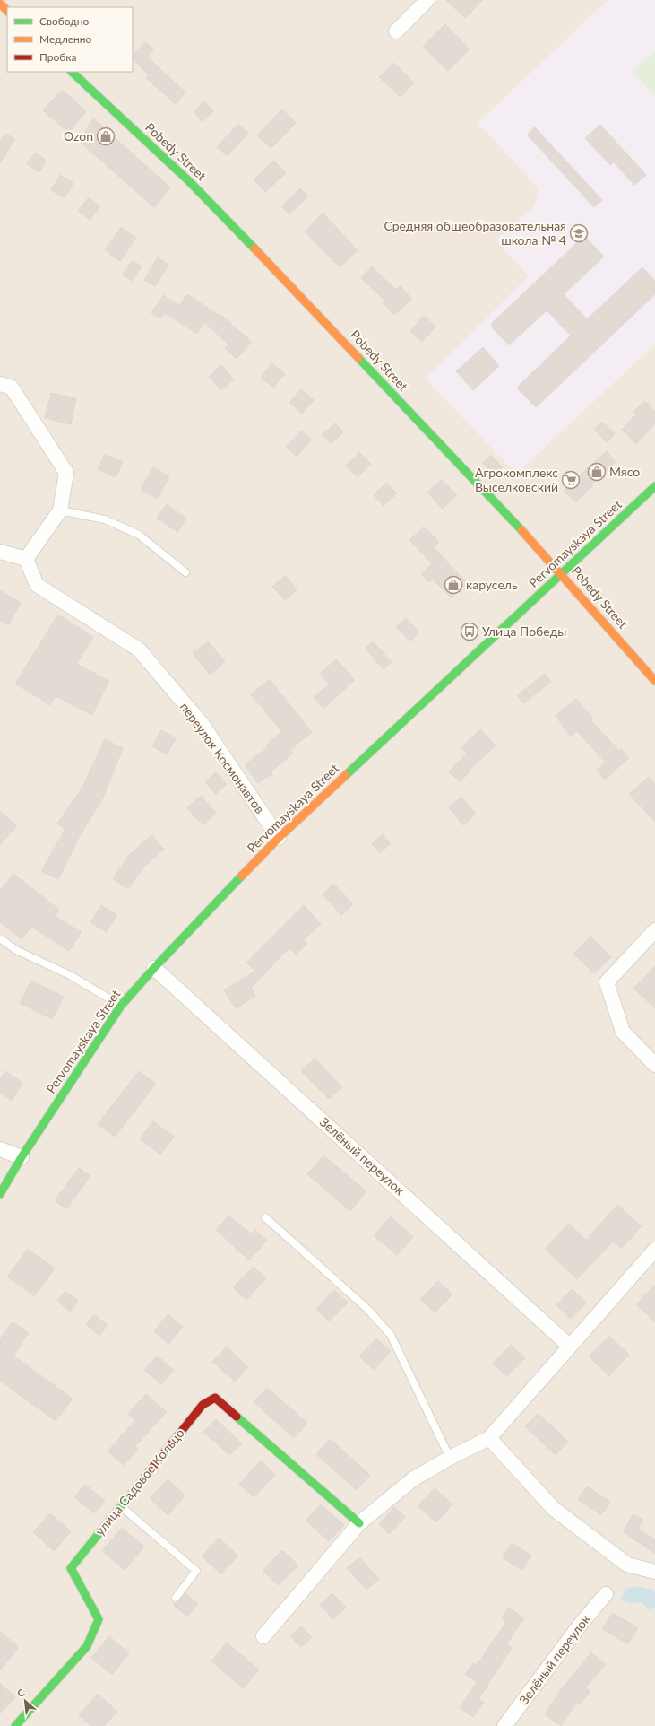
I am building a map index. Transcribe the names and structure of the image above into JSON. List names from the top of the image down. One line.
{"streets":{"street":["Pobedy Street","Pervomayskaya Street","переулок Космонавтов","Зелёный переулок","улица Садовое Кольцо"]},"crossings":[["Pobedy Street","Pervomayskaya Street"],["Pervomayskaya Street","переулок Космонавтов"],["Pervomayskaya Street","Зелёный переулок"]],"places":{"shop":["Ozon","Мясо","карусель"],"school or university":["Средняя общеобразовательная школа № 4"],"supermarket":["Агрокомплекс Выселковский"],"bus stop":["Улица Победы"]},"legend":["Свободно","Медленно","Пробка"],"north":"top left"}
